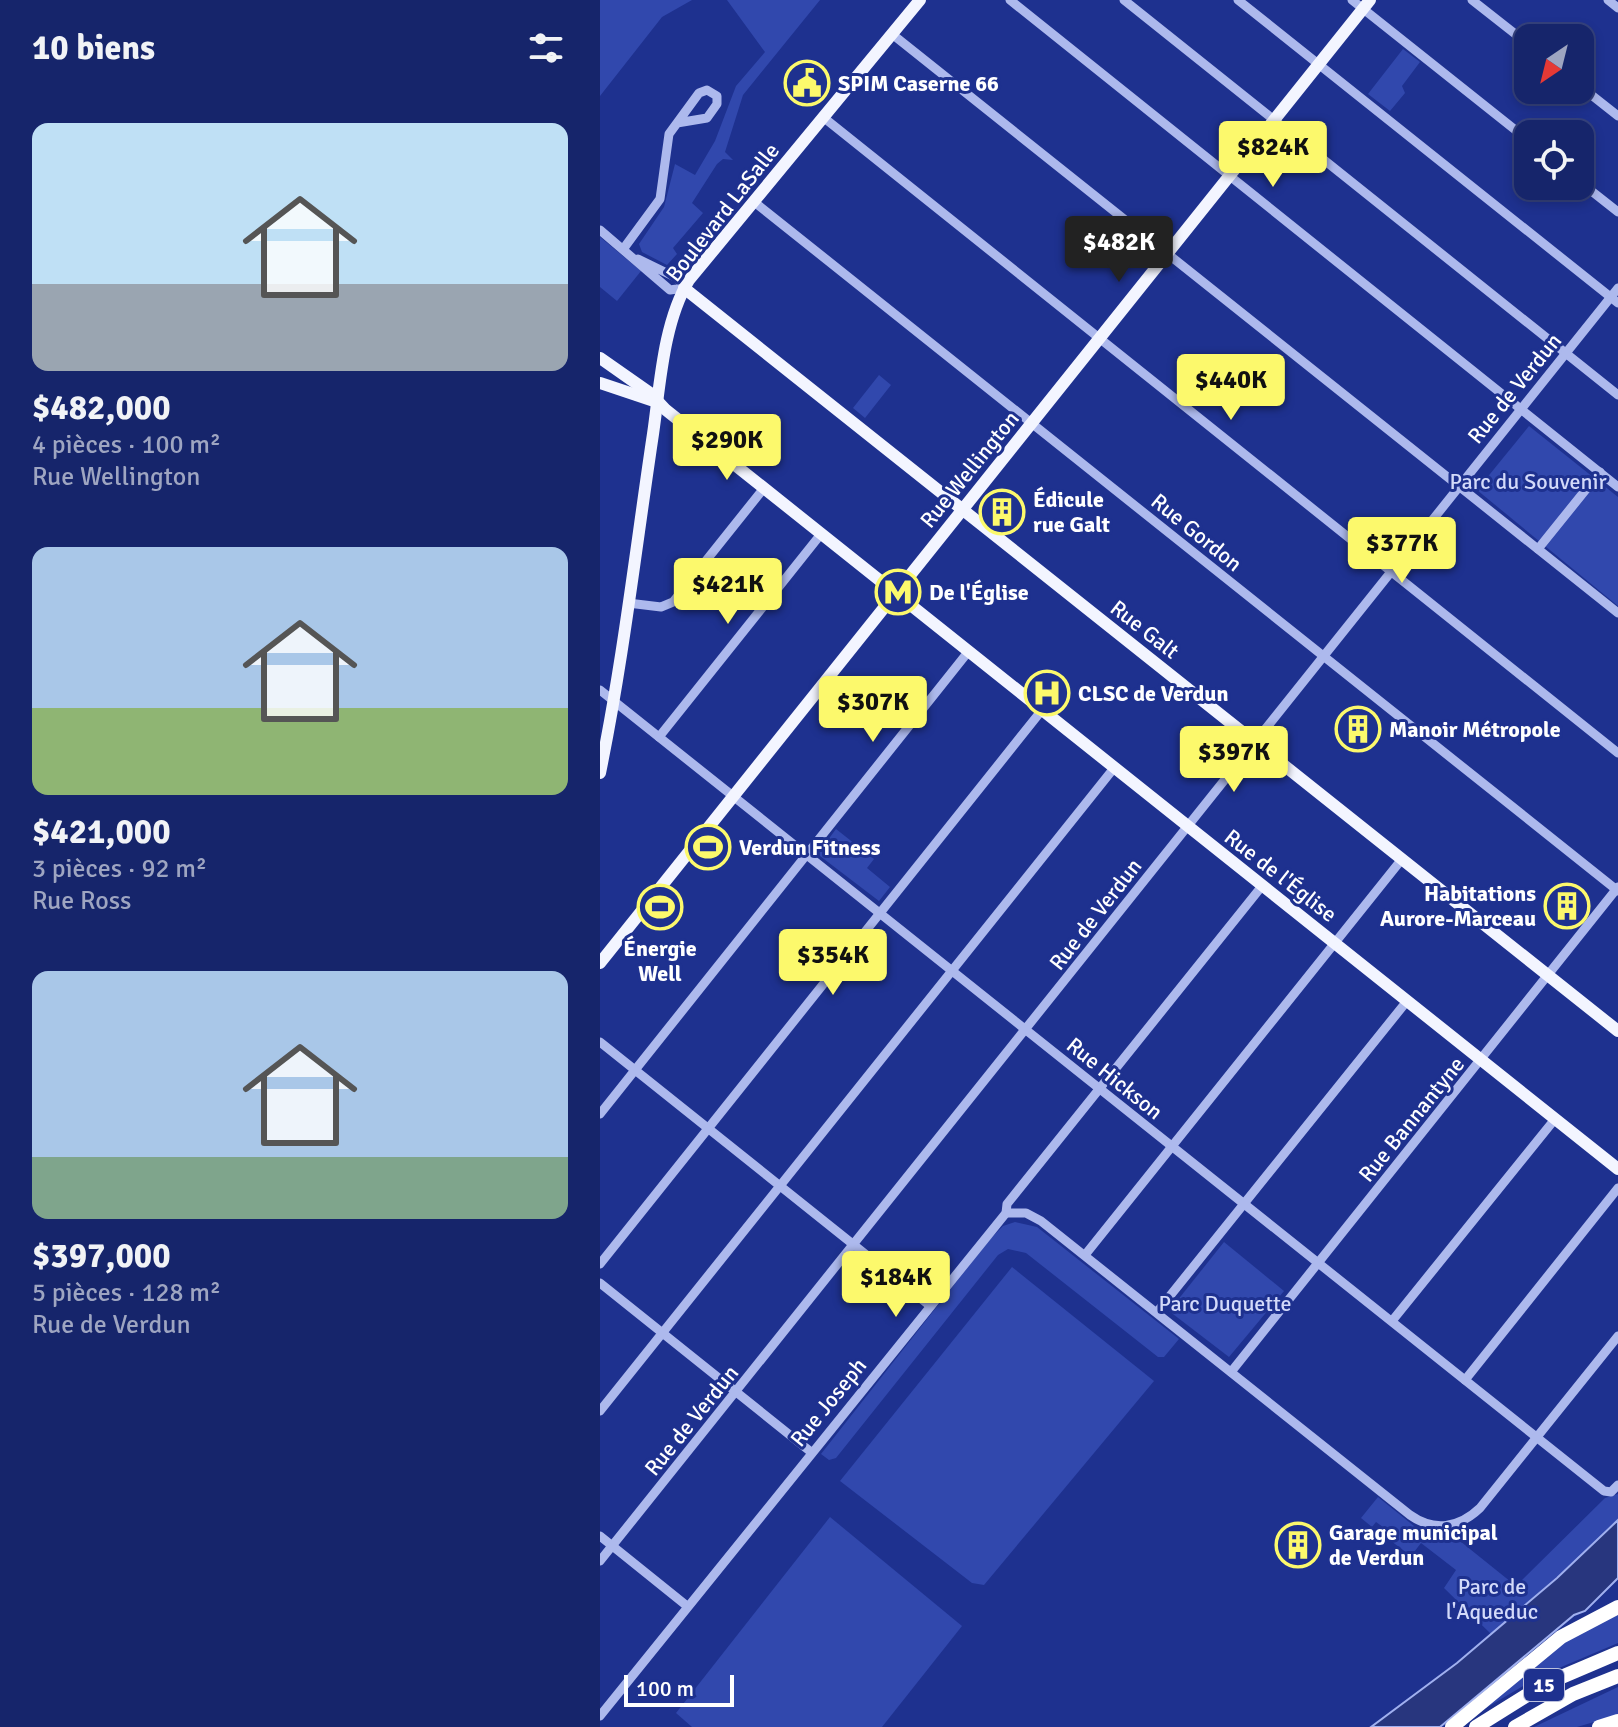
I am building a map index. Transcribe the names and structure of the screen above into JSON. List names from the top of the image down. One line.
{"streets":{"highway":["15"],"main road":["Boulevard LaSalle","Rue Wellington","Rue Galt","Rue de l'Église"],"street":["Rue de Verdun","Rue Gordon","Rue Hickson","Rue Bannantyne","Rue Joseph"]},"crossings":[["Boulevard LaSalle","Rue Gordon"],["Boulevard LaSalle","Rue Galt"],["Boulevard LaSalle","Rue de l'Église"],["Boulevard LaSalle","Rue Hickson"],["Rue de Verdun","Rue Gordon"],["Rue de Verdun","Rue Galt"],["Rue de Verdun","Rue de l'Église"],["Rue de Verdun","Rue Hickson"],["Rue Wellington","Rue Gordon"],["Rue Wellington","Rue Galt"],["Rue Wellington","Rue de l'Église"],["Rue Wellington","Rue Hickson"],["Rue Gordon","Rue Bannantyne"],["Rue Galt","Rue Bannantyne"],["Rue de l'Église","Rue Bannantyne"],["Rue de l'Église","Rue Joseph"],["Rue Hickson","Rue Bannantyne"],["Rue Hickson","Rue Joseph"]],"parks":["Parc du Souvenir","Parc Duquette","Parc de l'Aqueduc"],"places":{"public building":["SPIM Caserne 66"],"building":["Édicule rue Galt","Manoir Métropole","Habitations Aurore-Marceau","Garage municipal de Verdun"],"metro station":["De l'Église"],"hospital":["CLSC de Verdun"],"sports":["Verdun Fitness","Énergie Well"]},"scale_bar":"100 m","north":"bottom left","page":{"heading":"10 biens","list":[{"name":"$482,000","note":"4 pièces · 100 m² · Rue Wellington"},{"name":"$421,000","note":"3 pièces · 92 m² · Rue Ross"},{"name":"$397,000","note":"5 pièces · 128 m² · Rue de Verdun"}],"price":["$824K","$482K","$440K","$290K","$377K","$421K","$307K","$397K","$354K","$184K"],"scale":"100 m"}}
